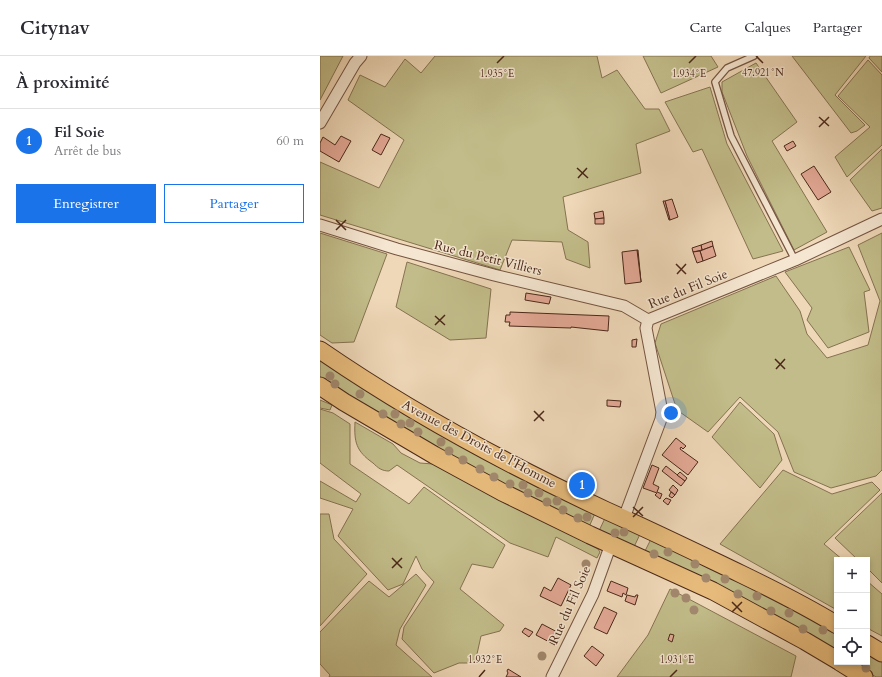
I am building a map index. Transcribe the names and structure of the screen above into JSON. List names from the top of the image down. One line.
{"streets":{"main road":["Avenue des Droits de l'Homme"],"street":["Rue du Petit Villiers","Rue du Fil Soie"]},"crossings":[["Rue du Petit Villiers","Rue du Fil Soie"],["Rue du Fil Soie","Avenue des Droits de l'Homme"]],"page":{"header":"Citynav","nav":["Carte","Calques","Partager"],"heading":"À proximité","list":[{"mark":"1","name":"Fil Soie","note":"Arrêt de bus","value":"60 m"}],"buttons":["Enregistrer","Partager"],"pins":"1","map_buttons":["+","−"]},"coordinates":["47.921°N","1.935°E","1.934°E","1.932°E","1.931°E"]}
